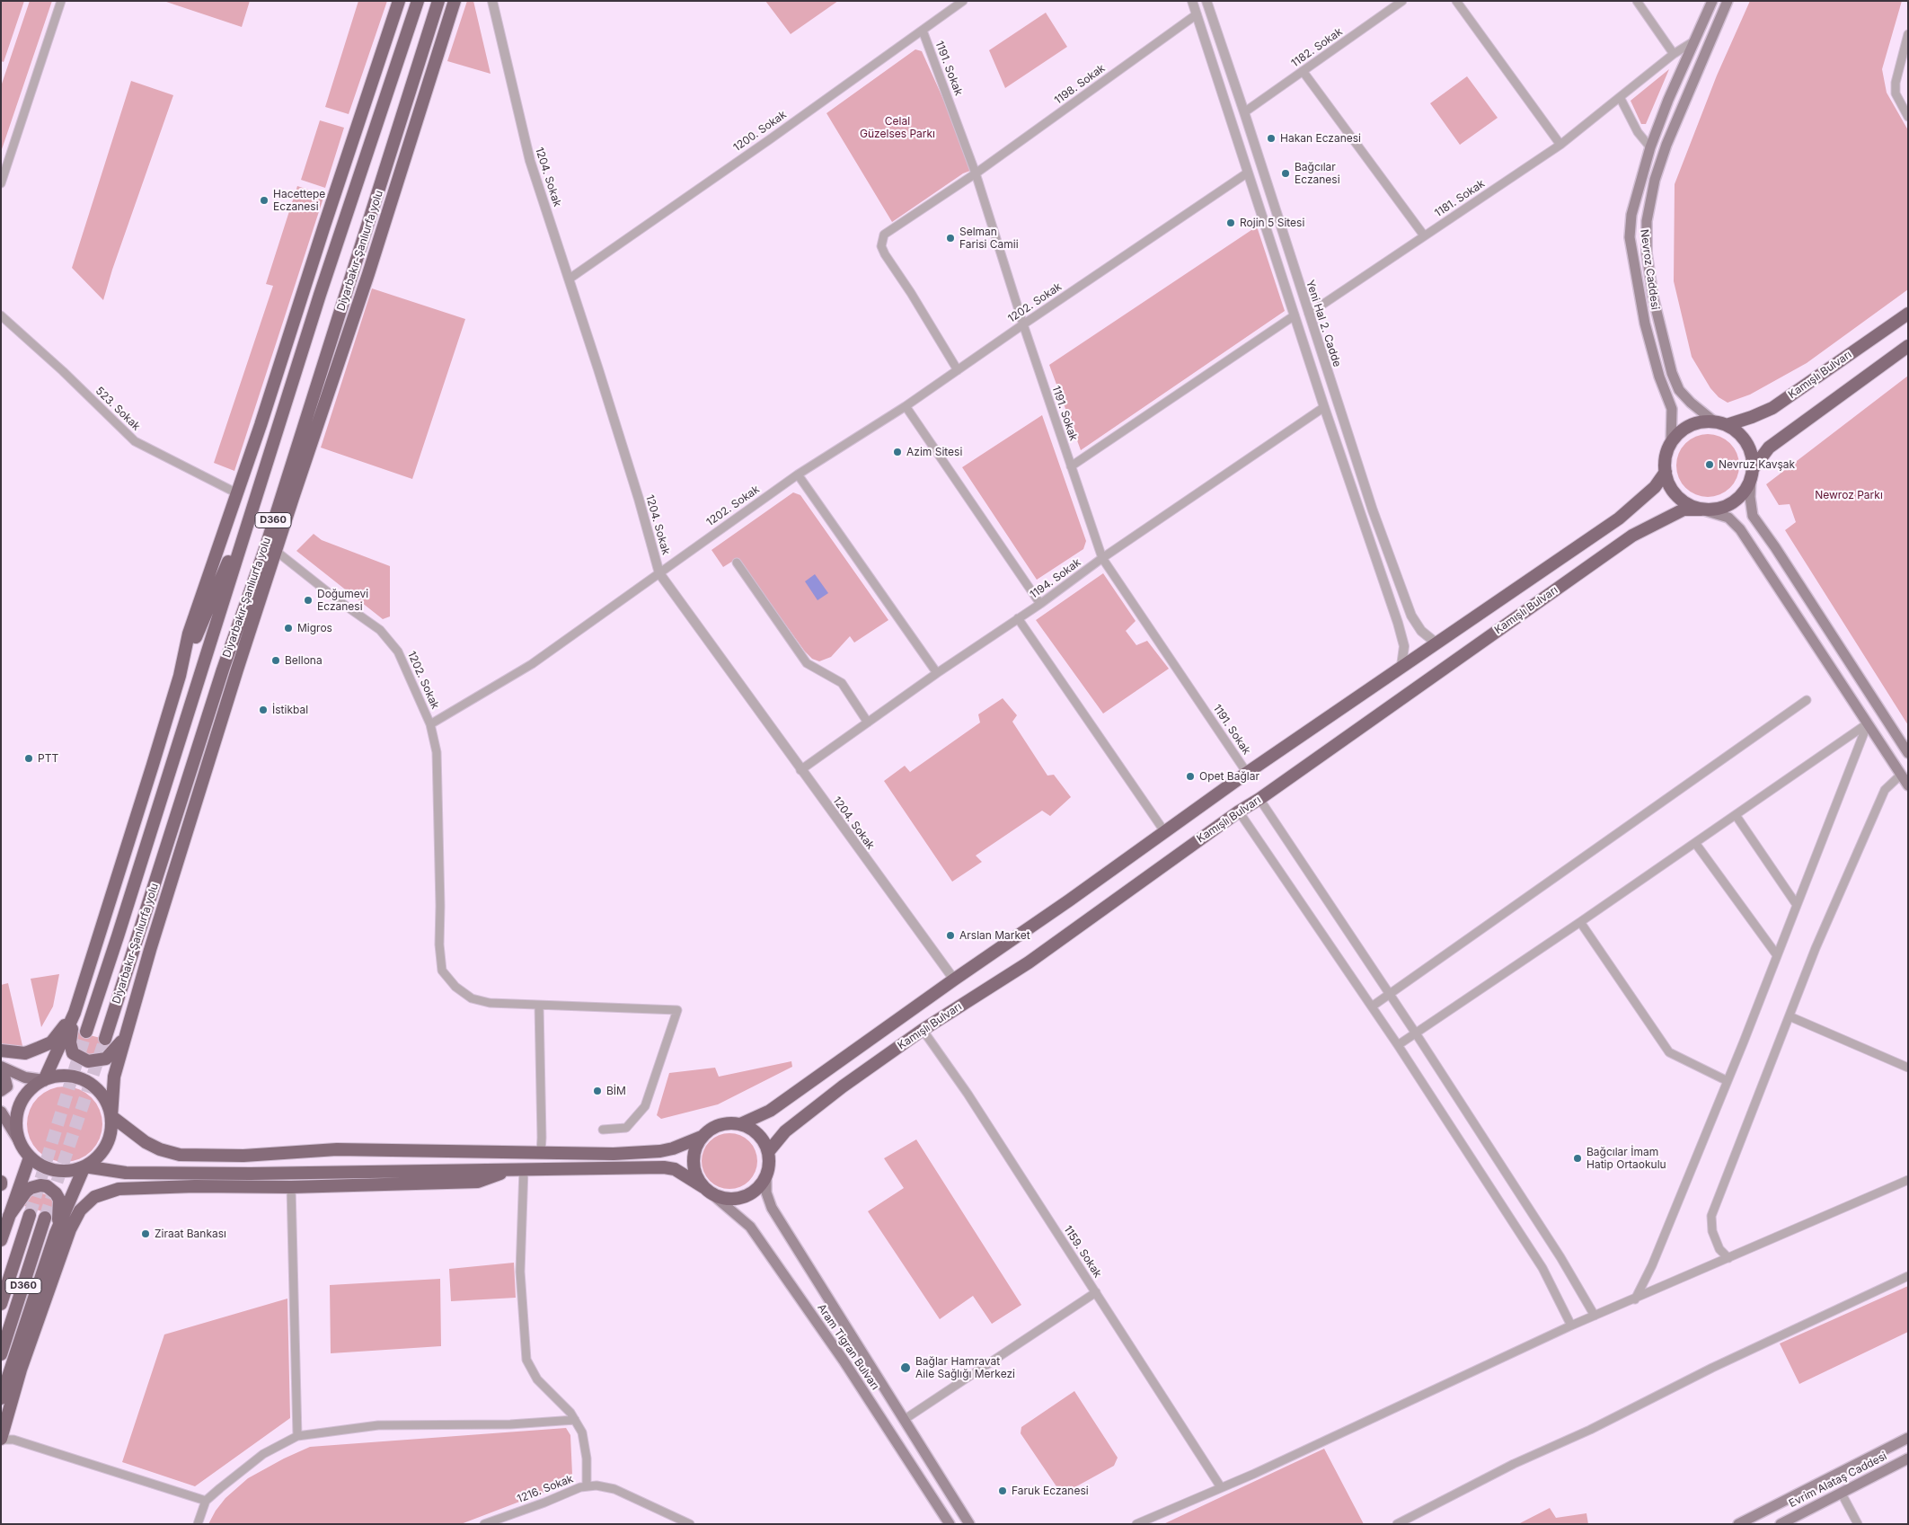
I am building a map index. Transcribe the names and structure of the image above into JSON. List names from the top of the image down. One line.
{"streets":{"highway":["Diyarbakır-Şanlıurfa yolu","Kamışlı Bulvarı","D360"],"main road":["Nevroz Caddesi","Aram Tigran Bulvarı","Evrim Alataş Caddesi"],"street":["1182. Sokak","1191. Sokak","1198. Sokak","1200. Sokak","1204. Sokak","1181. Sokak","1202. Sokak","Yeni Hal 2. Cadde","523. Sokak","1194. Sokak","1159. Sokak","1216. Sokak"]},"crossings":[["1182. Sokak","Yeni Hal 2. Cadde"],["1191. Sokak","1198. Sokak"],["1191. Sokak","1200. Sokak"],["1191. Sokak","1202. Sokak"],["1191. Sokak","Kamışlı Bulvarı"],["1191. Sokak","1194. Sokak"],["1198. Sokak","1202. Sokak"],["1200. Sokak","1204. Sokak"],["1204. Sokak","1202. Sokak"],["1204. Sokak","Kamışlı Bulvarı"],["1204. Sokak","1194. Sokak"],["1181. Sokak","Nevroz Caddesi"],["1181. Sokak","Yeni Hal 2. Cadde"],["Diyarbakır-Şanlıurfa yolu","1202. Sokak"],["Nevroz Caddesi","Kamışlı Bulvarı"],["Yeni Hal 2. Cadde","Kamışlı Bulvarı"],["Kamışlı Bulvarı","1159. Sokak"],["Kamışlı Bulvarı","Aram Tigran Bulvarı"]],"parks":["Celal Güzelses Parkı","Newroz Parkı"],"places":["Hakan Eczanesi","Bağcılar Eczanesi","Hacettepe Eczanesi","Rojin 5 Sitesi","Selman Farisi Camii","Azim Sitesi","Nevruz Kavşak","Doğumevi Eczanesi","Migros","Bellona","İstikbal","PTT","Opet Bağlar","Arslan Market","BİM","Bağcılar İmam Hatip Ortaokulu","Ziraat Bankası","Bağlar Hamravat Aile Sağlığı Merkezi","Faruk Eczanesi"]}
